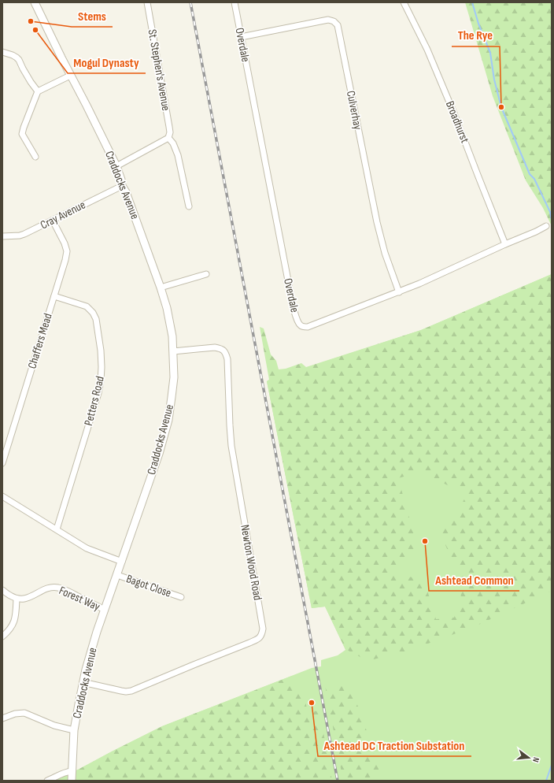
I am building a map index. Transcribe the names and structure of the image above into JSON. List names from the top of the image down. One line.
{"streets":{"street":["Overdale","St. Stephen's Avenue","Culverhay","Broadhurst","Craddocks Avenue","Cray Avenue","Chaffers Mead","Petters Road","Newton Wood Road","Bagot Close","Forest Way"]},"crossings":[["Overdale","Culverhay"],["Overdale","Broadhurst"],["Craddocks Avenue","Cray Avenue"],["Craddocks Avenue","Newton Wood Road"],["Craddocks Avenue","Bagot Close"],["Craddocks Avenue","Forest Way"],["Cray Avenue","Chaffers Mead"],["Chaffers Mead","Petters Road"]],"places":["Stems","Mogul Dynasty","The Rye","Ashtead Common","Ashtead DC Traction Substation"],"north":"right"}
